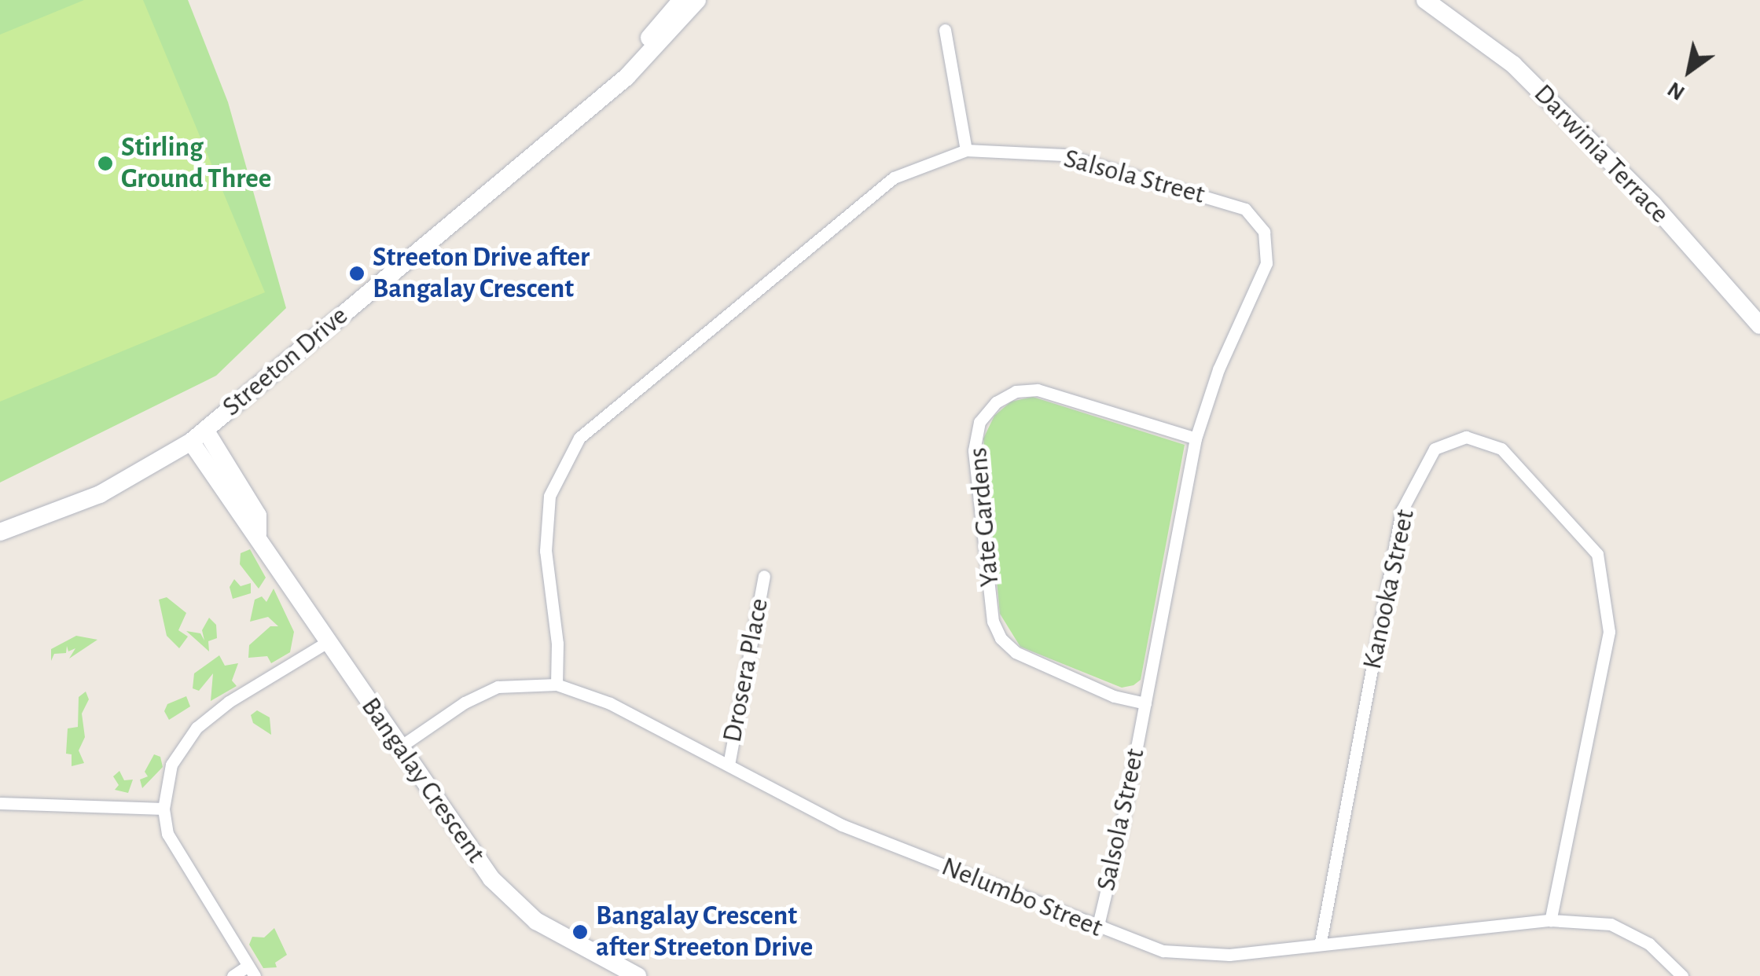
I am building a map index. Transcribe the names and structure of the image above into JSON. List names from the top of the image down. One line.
{"streets":{"main road":["Darwinia Terrace","Streeton Drive","Bangalay Crescent"],"street":["Salsola Street","Yate Gardens","Kanooka Street","Drosera Place","Nelumbo Street"]},"crossings":[["Salsola Street","Yate Gardens"],["Salsola Street","Nelumbo Street"],["Streeton Drive","Bangalay Crescent"],["Kanooka Street","Nelumbo Street"],["Drosera Place","Nelumbo Street"],["Bangalay Crescent","Nelumbo Street"]],"places":["Stirling Ground Three","Streeton Drive after Bangalay Crescent","Bangalay Crescent after Streeton Drive"],"north":"bottom left"}
